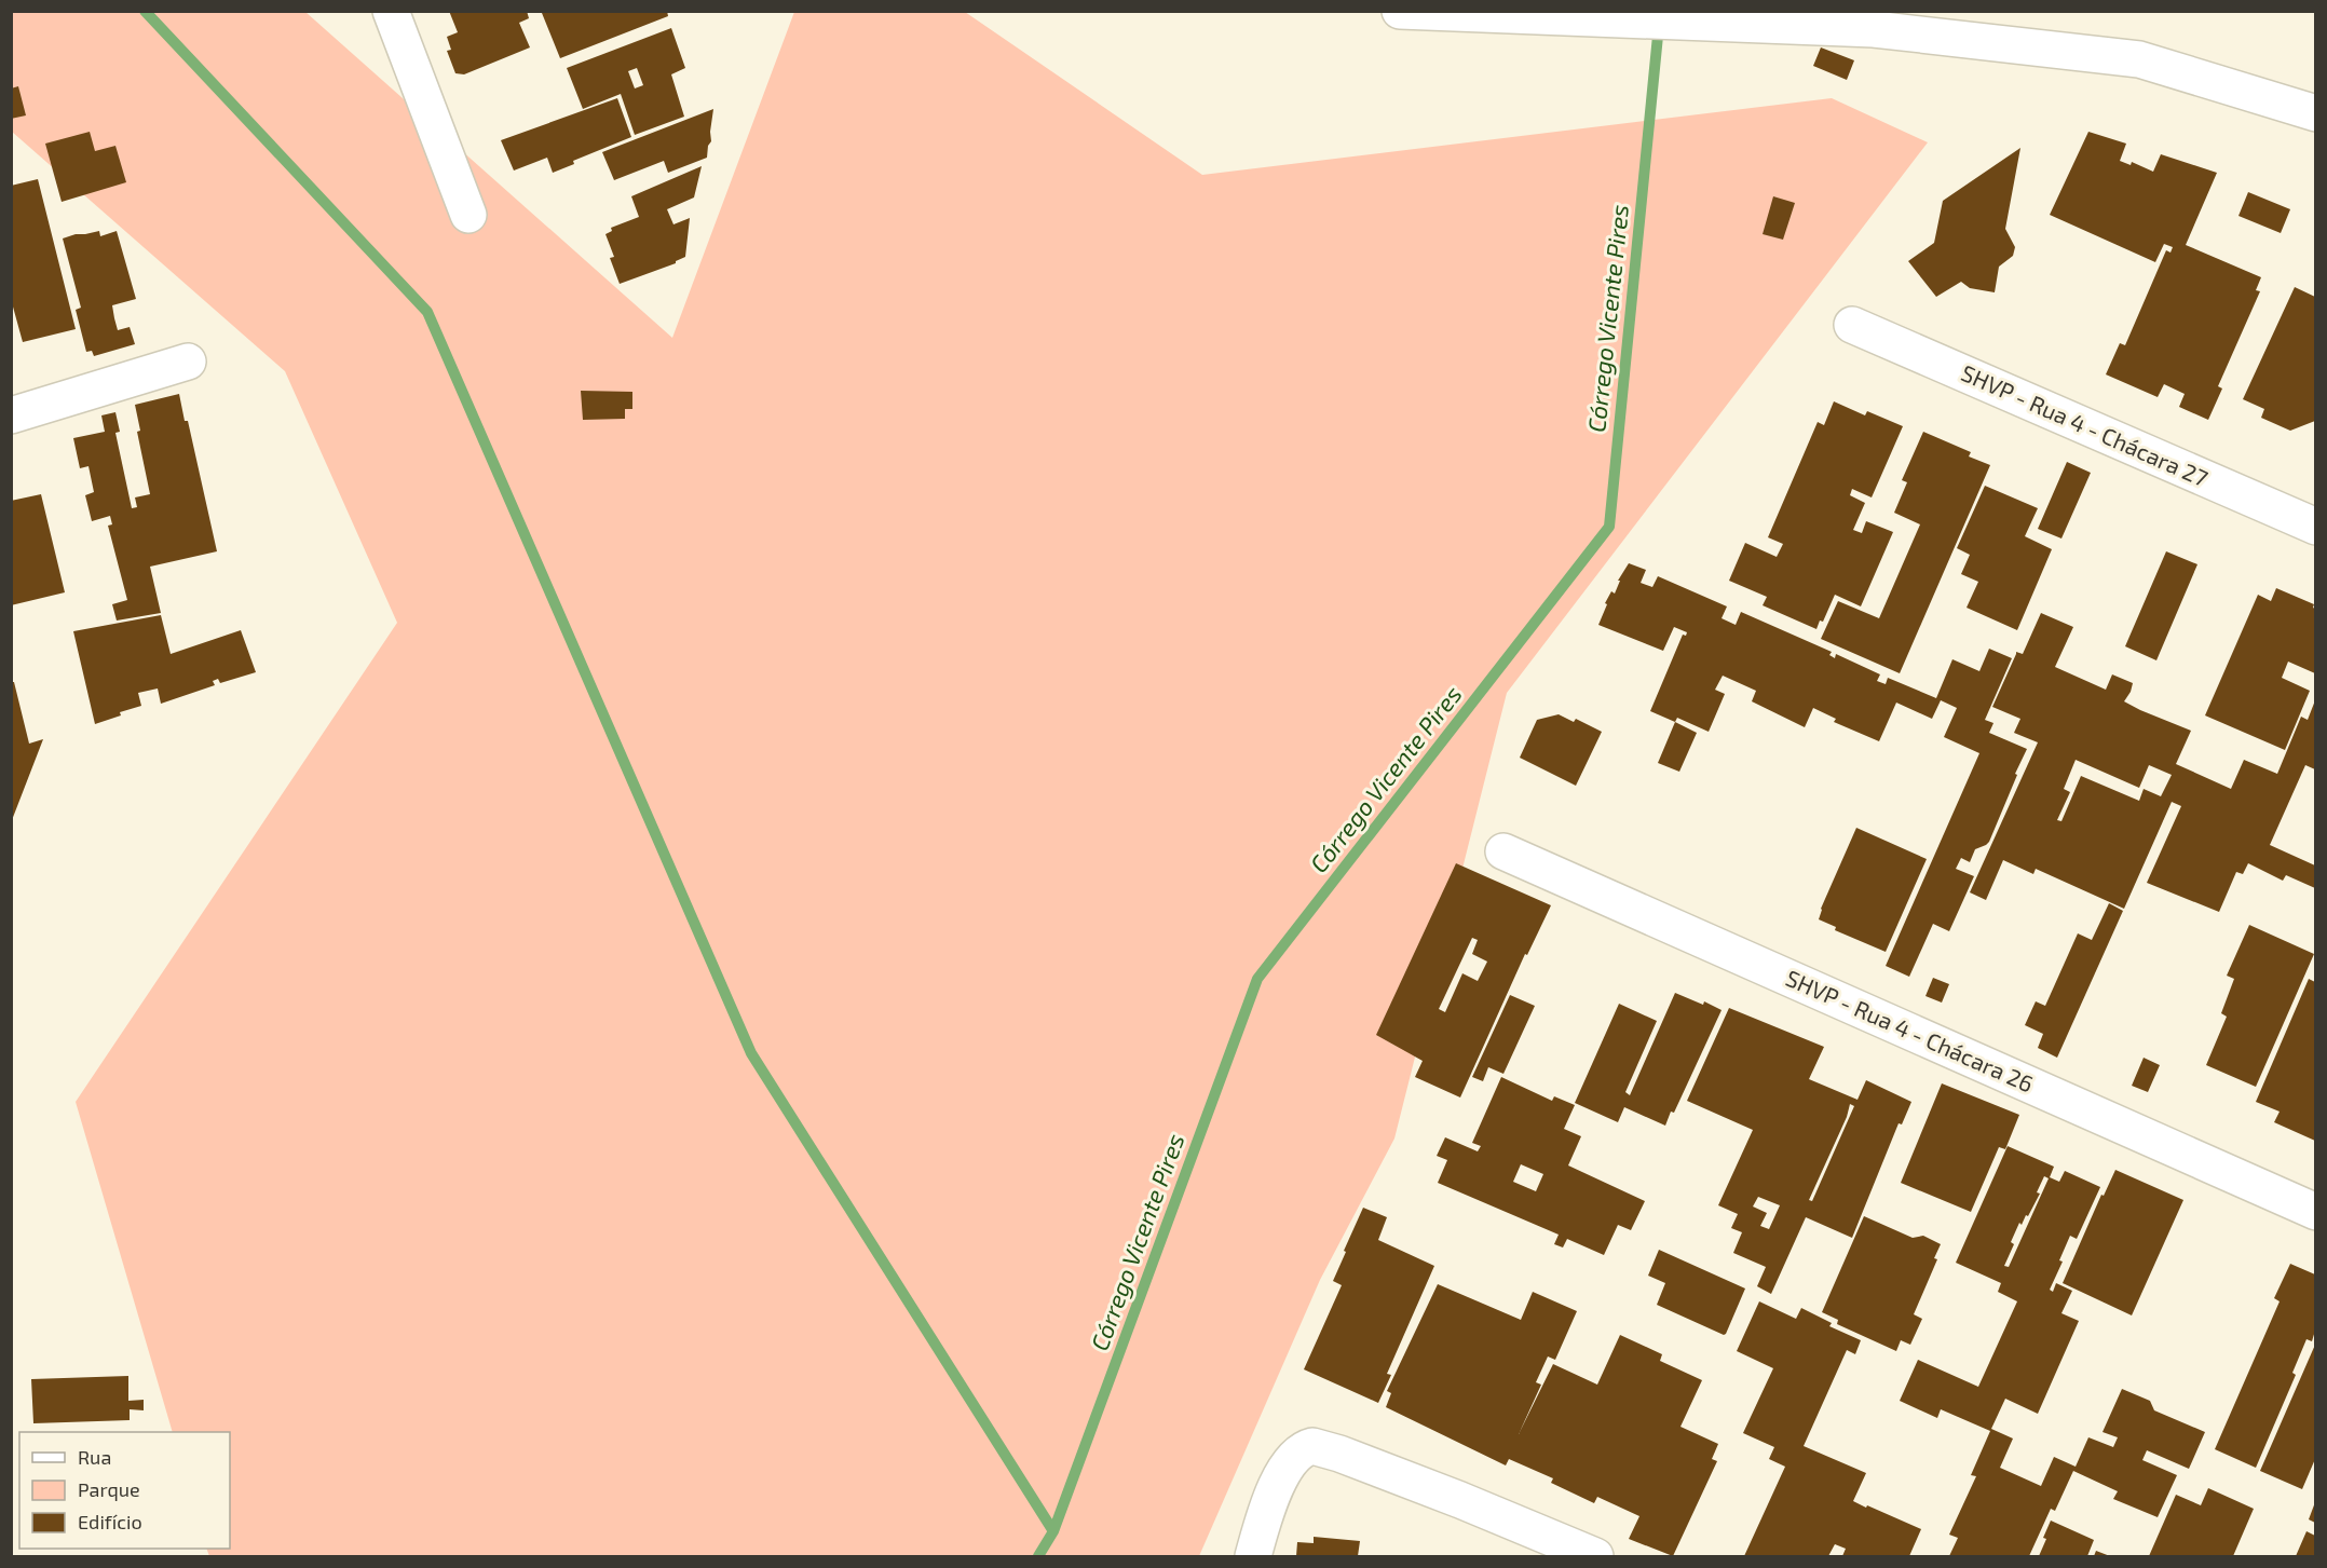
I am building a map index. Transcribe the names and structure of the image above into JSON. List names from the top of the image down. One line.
{"streets":{"street":["SHVP - Rua 4 - Chácara 27","SHVP - Rua 4 - Chácara 26"]},"water":["Córrego Vicente Pires"],"legend":["Rua","Parque","Edifício"]}
